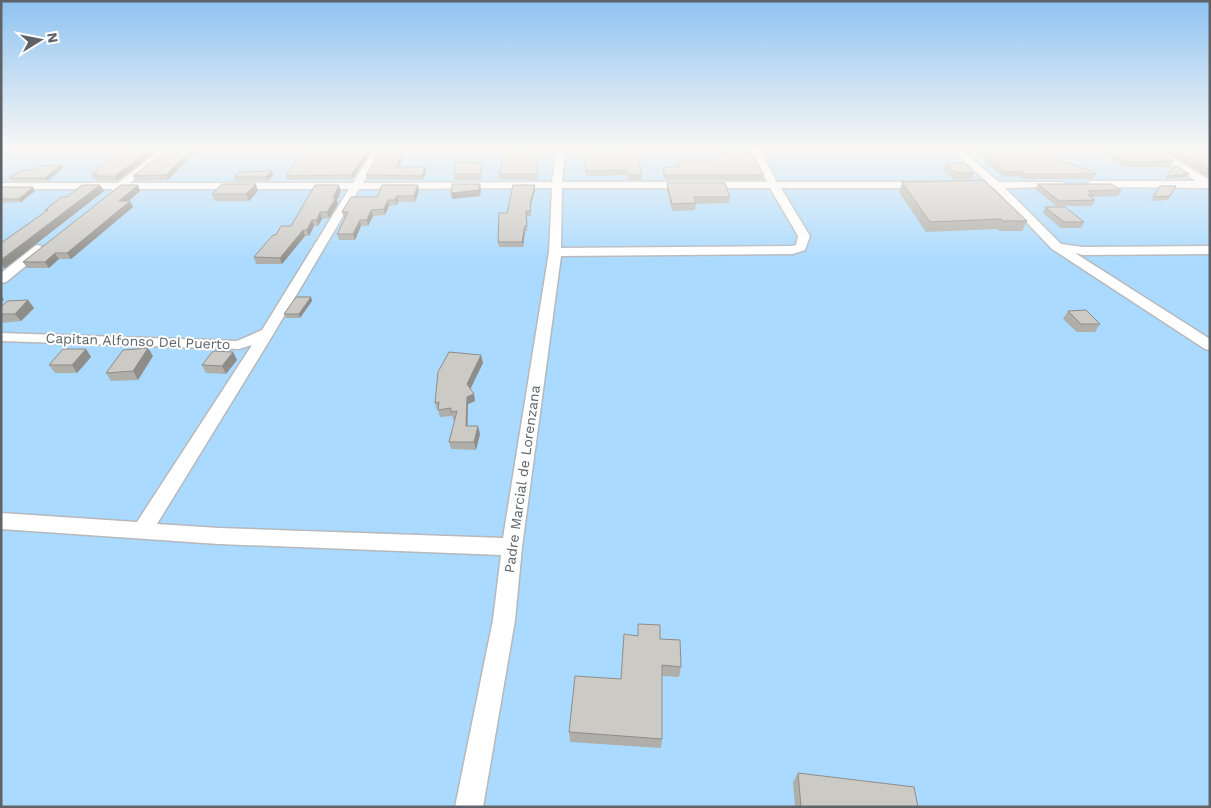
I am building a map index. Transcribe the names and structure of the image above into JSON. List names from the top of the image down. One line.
{"streets":{"street":["Capitan Alfonso Del Puerto","Padre Marcial de Lorenzana"]},"north":"right"}
